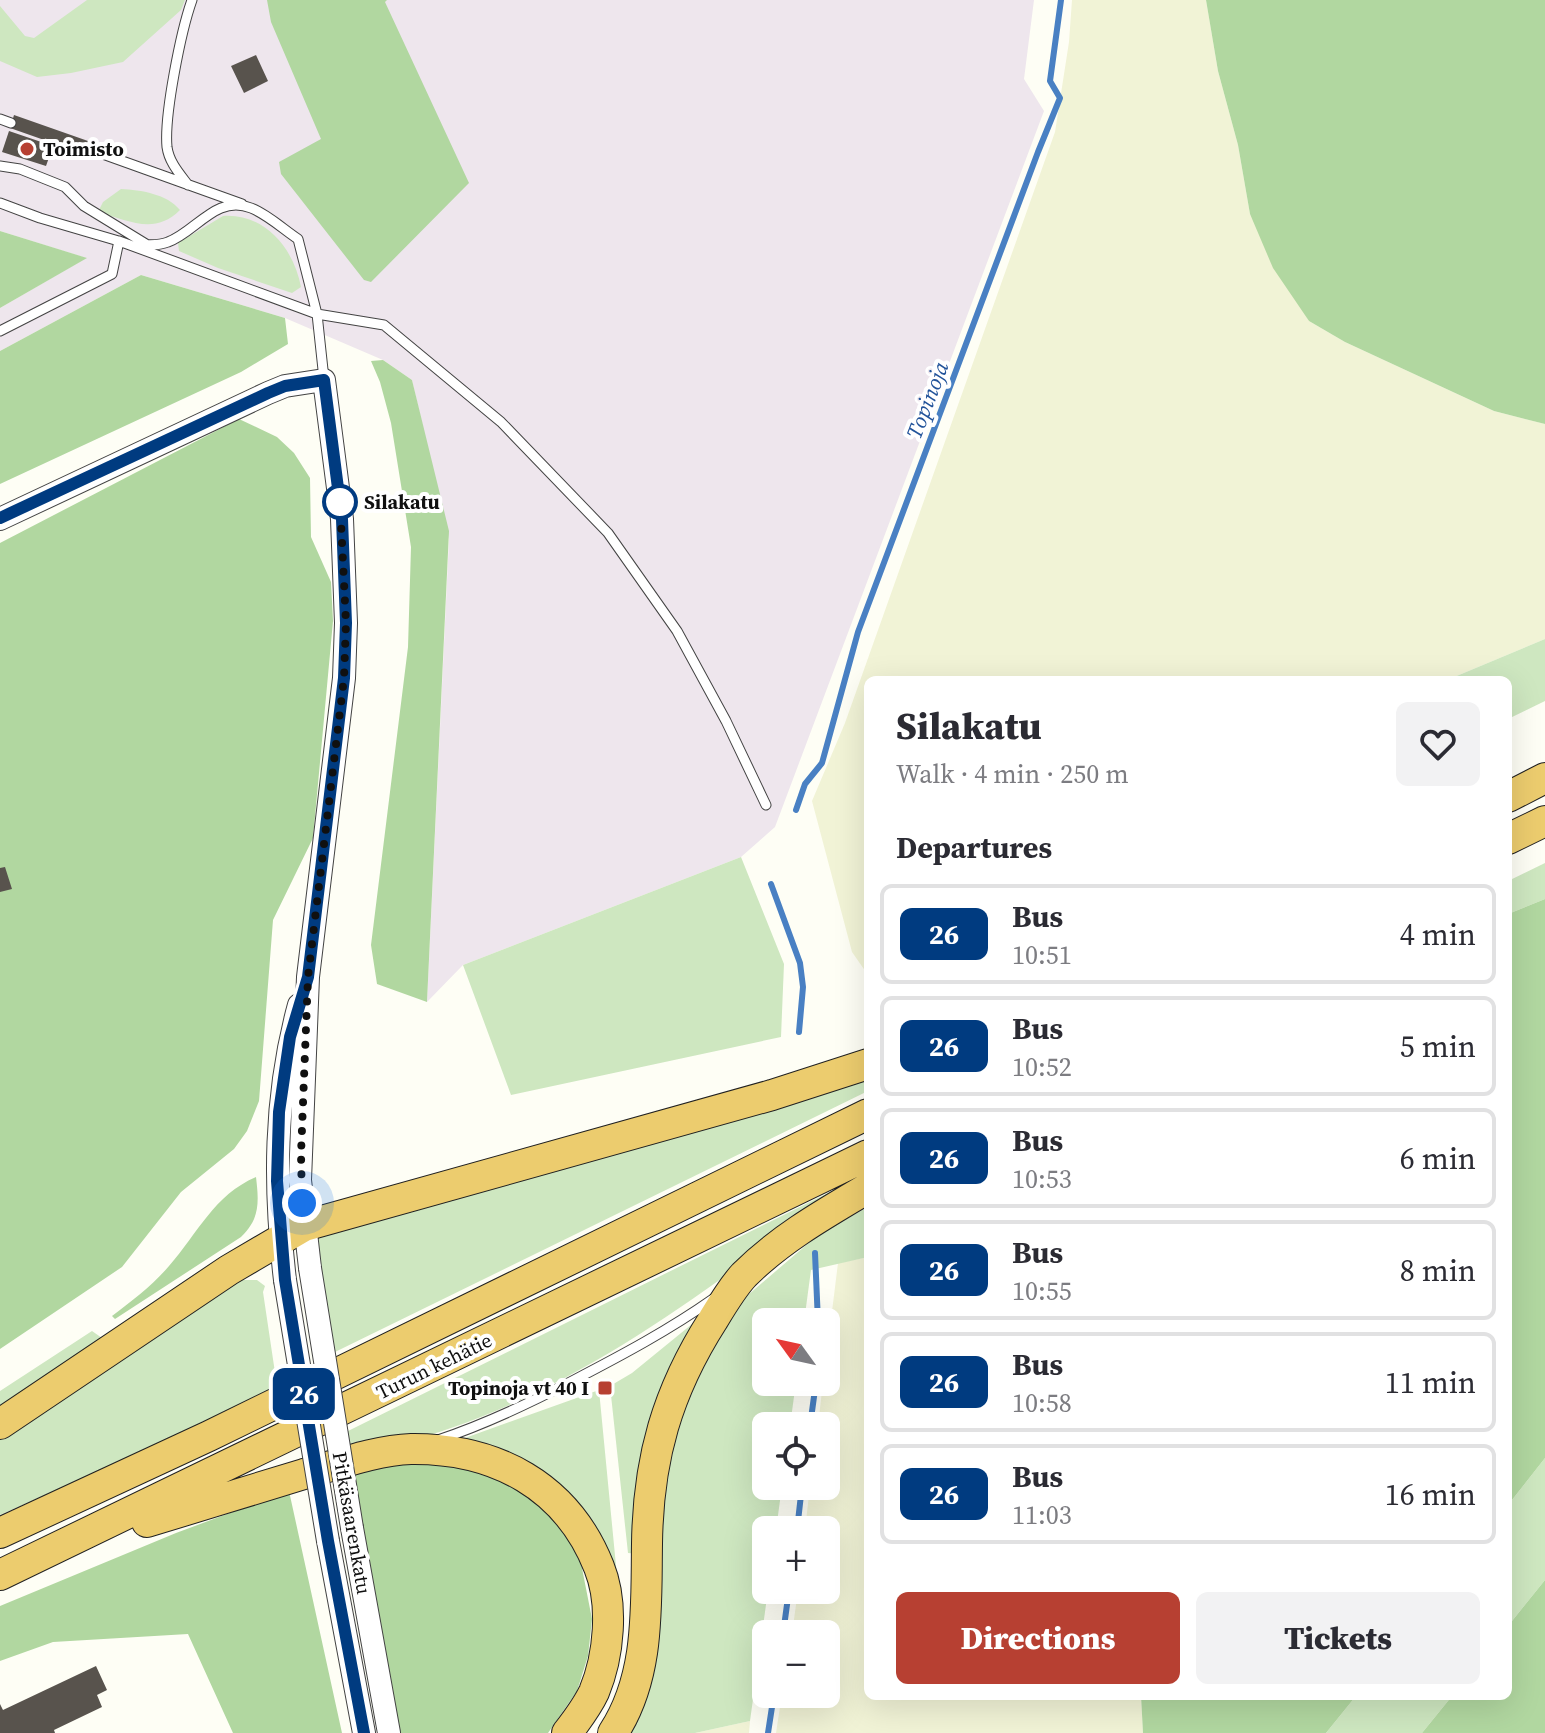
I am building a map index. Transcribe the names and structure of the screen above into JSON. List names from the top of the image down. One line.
{"streets":{"highway":["Turun kehätie"],"street":["Pitkäsaarenkatu"]},"water":["Topinoja"],"places":{"other":["Toimisto","Silakatu"],"transit":["Topinoja vt 40 I"]},"lines":["bus line 26"],"north":"top left","page":{"on_map":"26","heading":[["Silakatu","Walk · 4 min · 250 m"],"Departures"],"list":[{"mark":"26","name":"Bus","note":"10:51","value":"4 min"},{"mark":"26","name":"Bus","note":"10:52","value":"5 min"},{"mark":"26","name":"Bus","note":"10:53","value":"6 min"},{"mark":"26","name":"Bus","note":"10:55","value":"8 min"},{"mark":"26","name":"Bus","note":"10:58","value":"11 min"},{"mark":"26","name":"Bus","note":"11:03","value":"16 min"}],"map_buttons":["+","−"],"buttons":["Directions","Tickets"]}}
